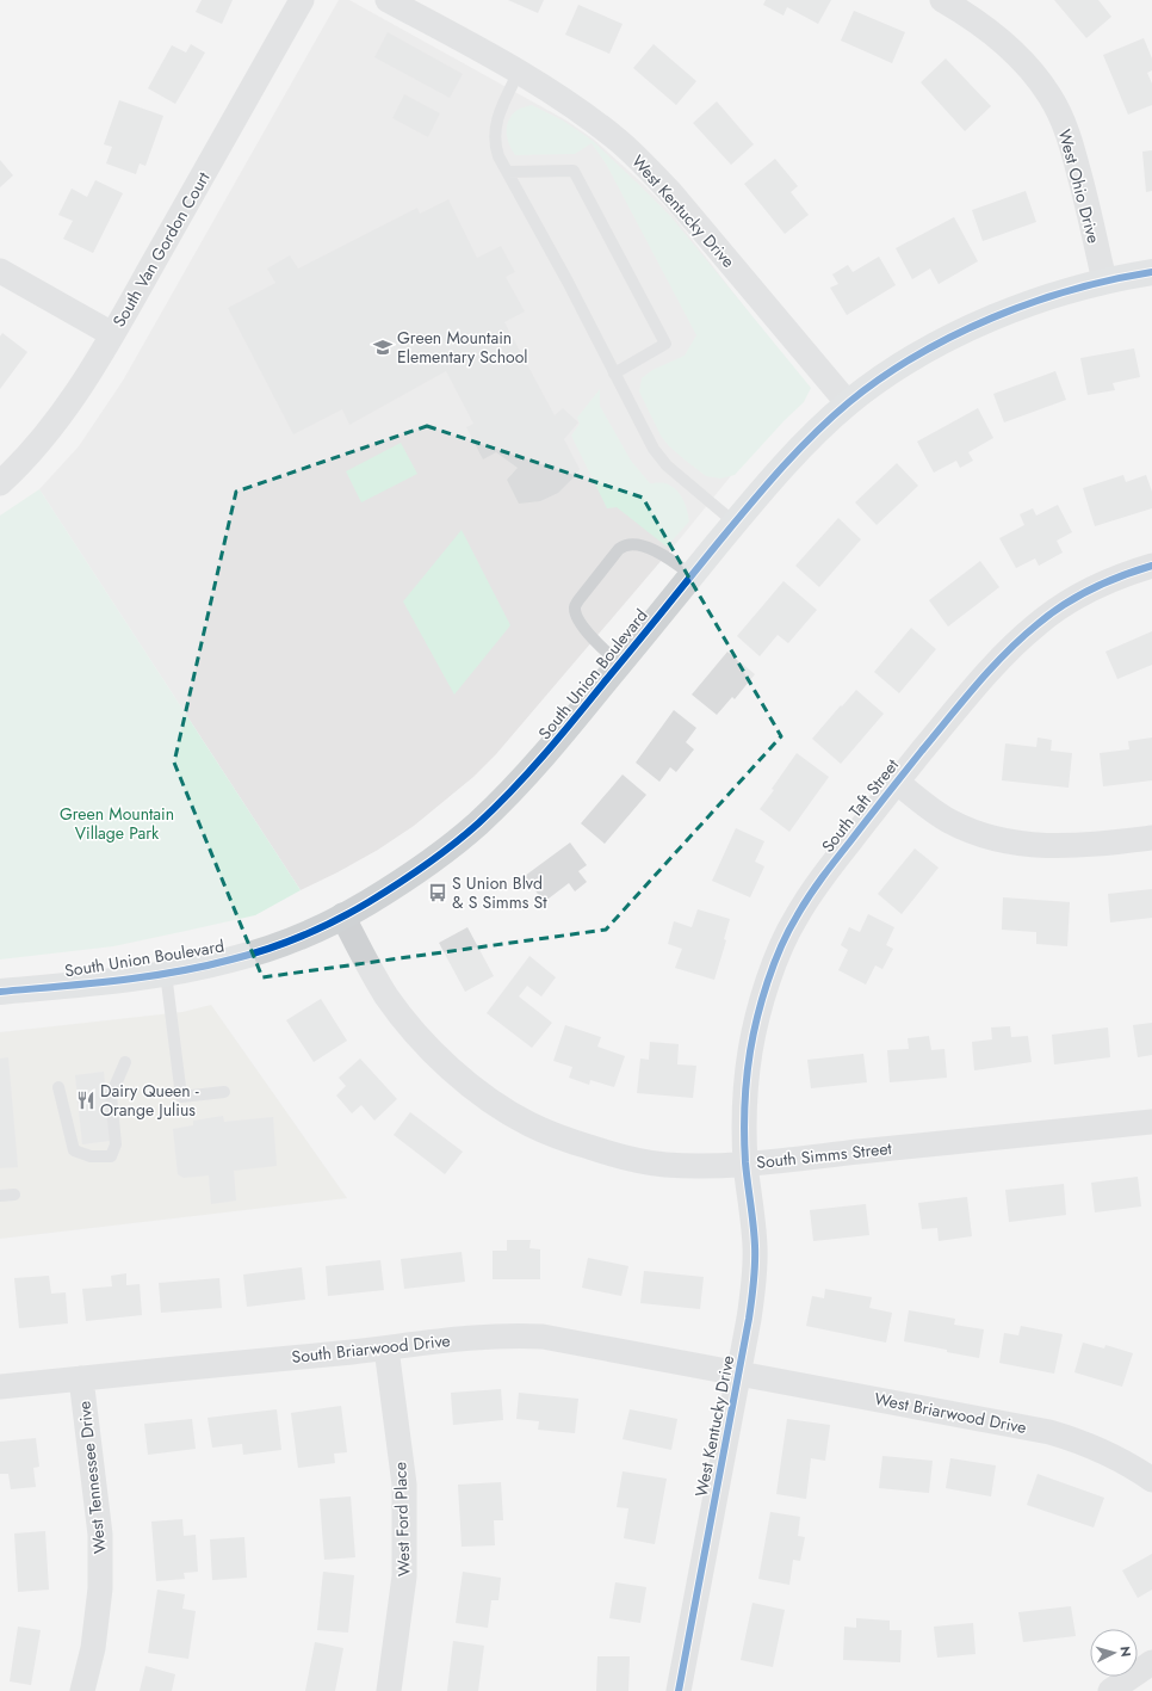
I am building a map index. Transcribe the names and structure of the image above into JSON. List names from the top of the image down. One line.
{"streets":{"main road":["South Union Boulevard"],"street":["West Ohio Drive","West Kentucky Drive","South Van Gordon Court","South Taft Street","South Simms Street","South Briarwood Drive","West Briarwood Drive","West Tennessee Drive","West Ford Place"]},"crossings":[["West Ohio Drive","South Union Boulevard"],["West Kentucky Drive","South Union Boulevard"],["West Kentucky Drive","South Taft Street"],["West Kentucky Drive","South Simms Street"],["West Kentucky Drive","South Briarwood Drive"],["West Kentucky Drive","West Briarwood Drive"],["South Union Boulevard","South Simms Street"],["South Taft Street","South Simms Street"],["South Briarwood Drive","West Briarwood Drive"],["South Briarwood Drive","West Tennessee Drive"],["South Briarwood Drive","West Ford Place"]],"parks":["Green Mountain Village Park"],"places":{"school or university":["Green Mountain Elementary School"],"bus stop":["S Union Blvd & S Simms St"],"restaurant":["Dairy Queen - Orange Julius"]},"north":"right"}
